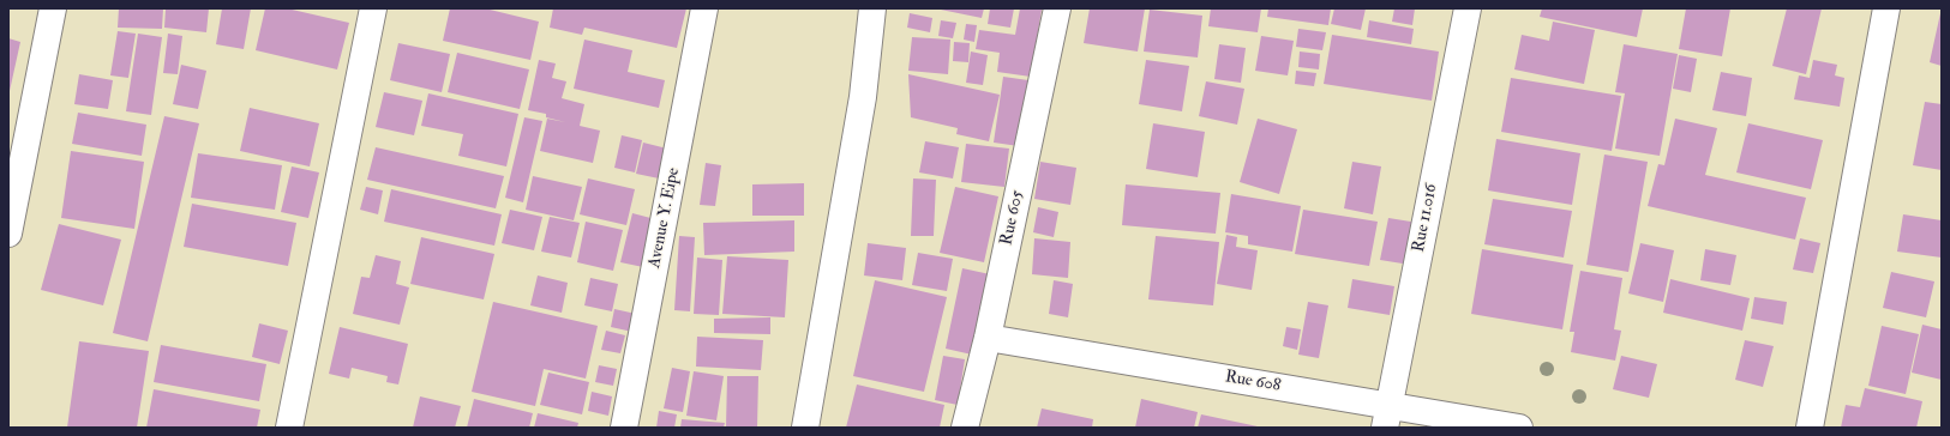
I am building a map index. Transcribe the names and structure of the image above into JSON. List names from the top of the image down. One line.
{"streets":{"street":["Avenue Y. Eipe","Rue 605","Rue 11.016","Rue 608"]},"crossings":[["Rue 605","Rue 608"],["Rue 11.016","Rue 608"]]}
